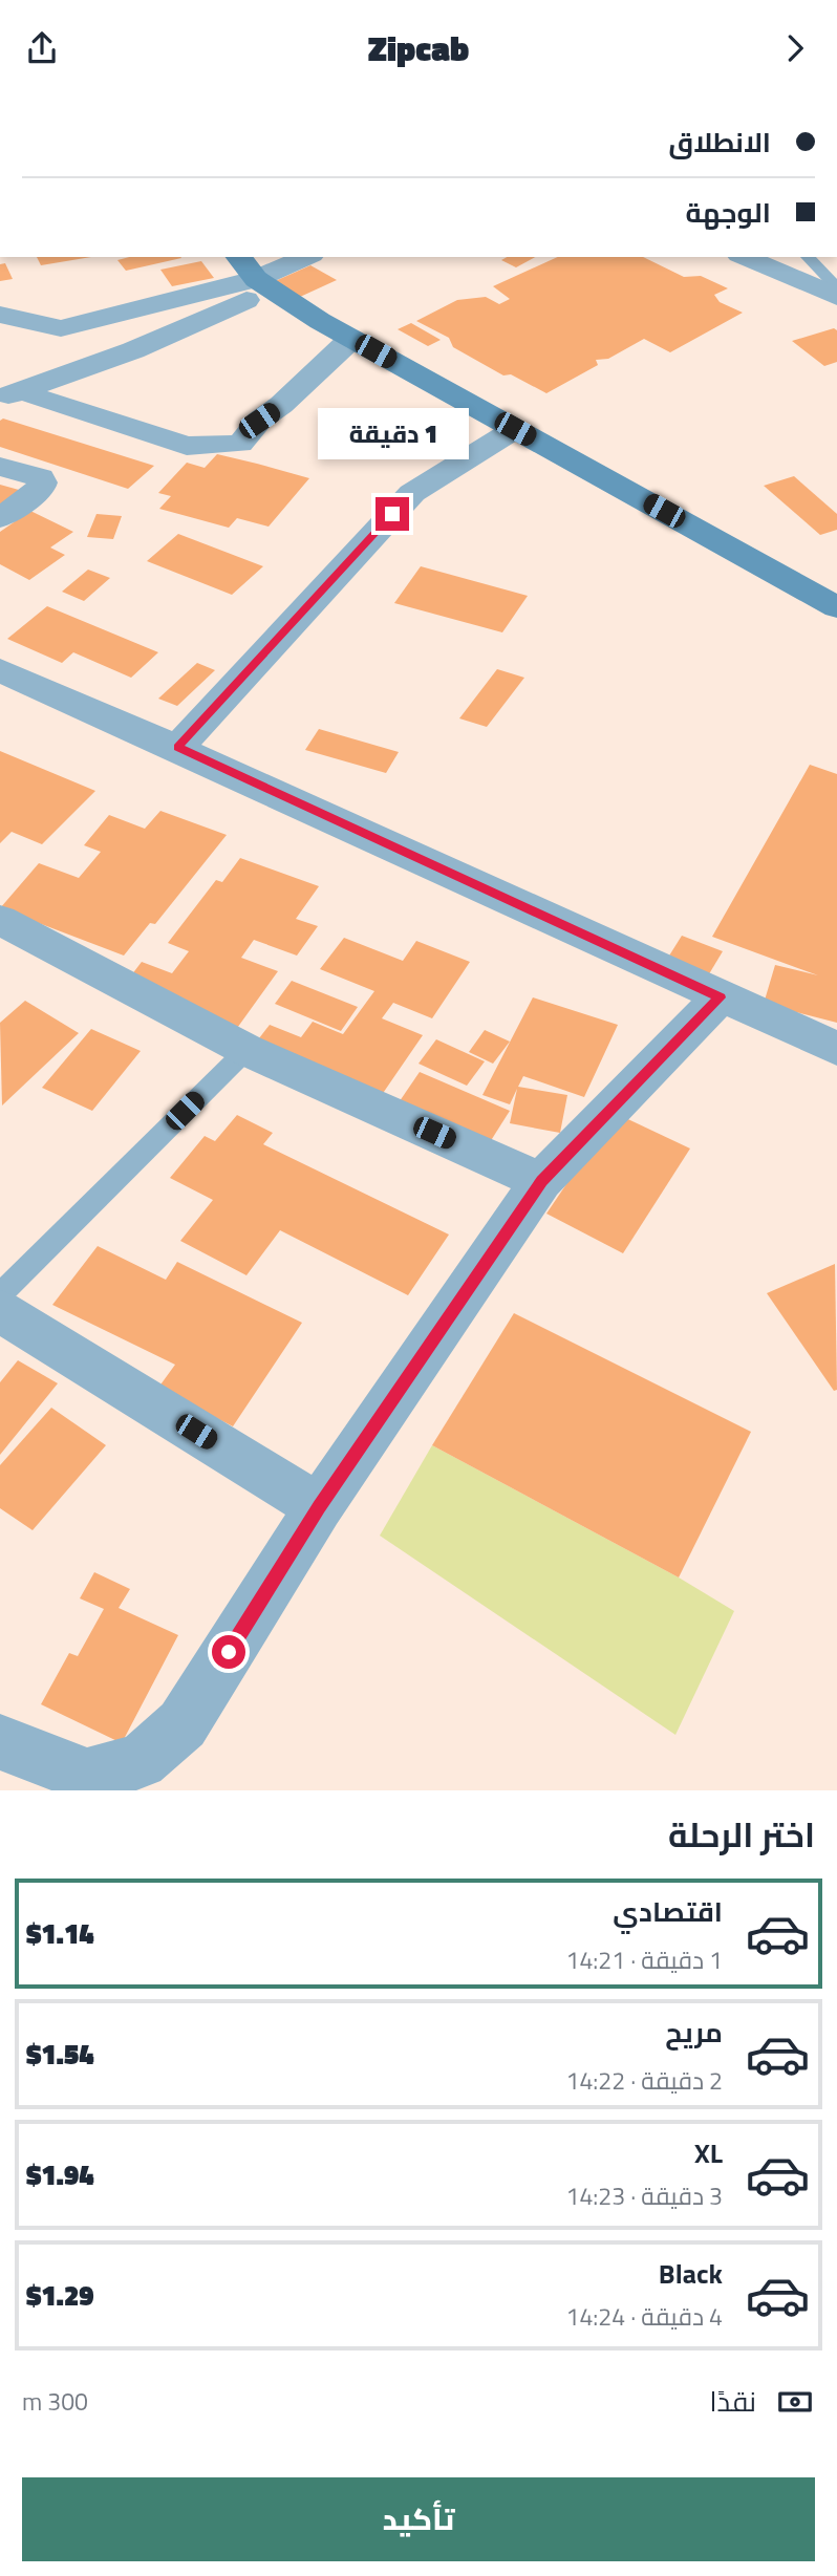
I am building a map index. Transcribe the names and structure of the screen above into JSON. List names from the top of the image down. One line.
{"page":{"header":"Zipcab","banner":["الانطلاق","الوجهة"],"bubble":"1 دقيقة","heading":"اختر الرحلة","list":[{"name":"اقتصادي","note":"1 دقيقة · 14:21","value":"$1.14"},{"name":"مريح","note":"2 دقيقة · 14:22","value":"$1.54"},{"name":"XL","note":"3 دقيقة · 14:23","value":"$1.94"},{"name":"Black","note":"4 دقيقة · 14:24","value":"$1.29"}],"pay":["نقدًا","300 m"],"buttons":"تأكيد"}}
